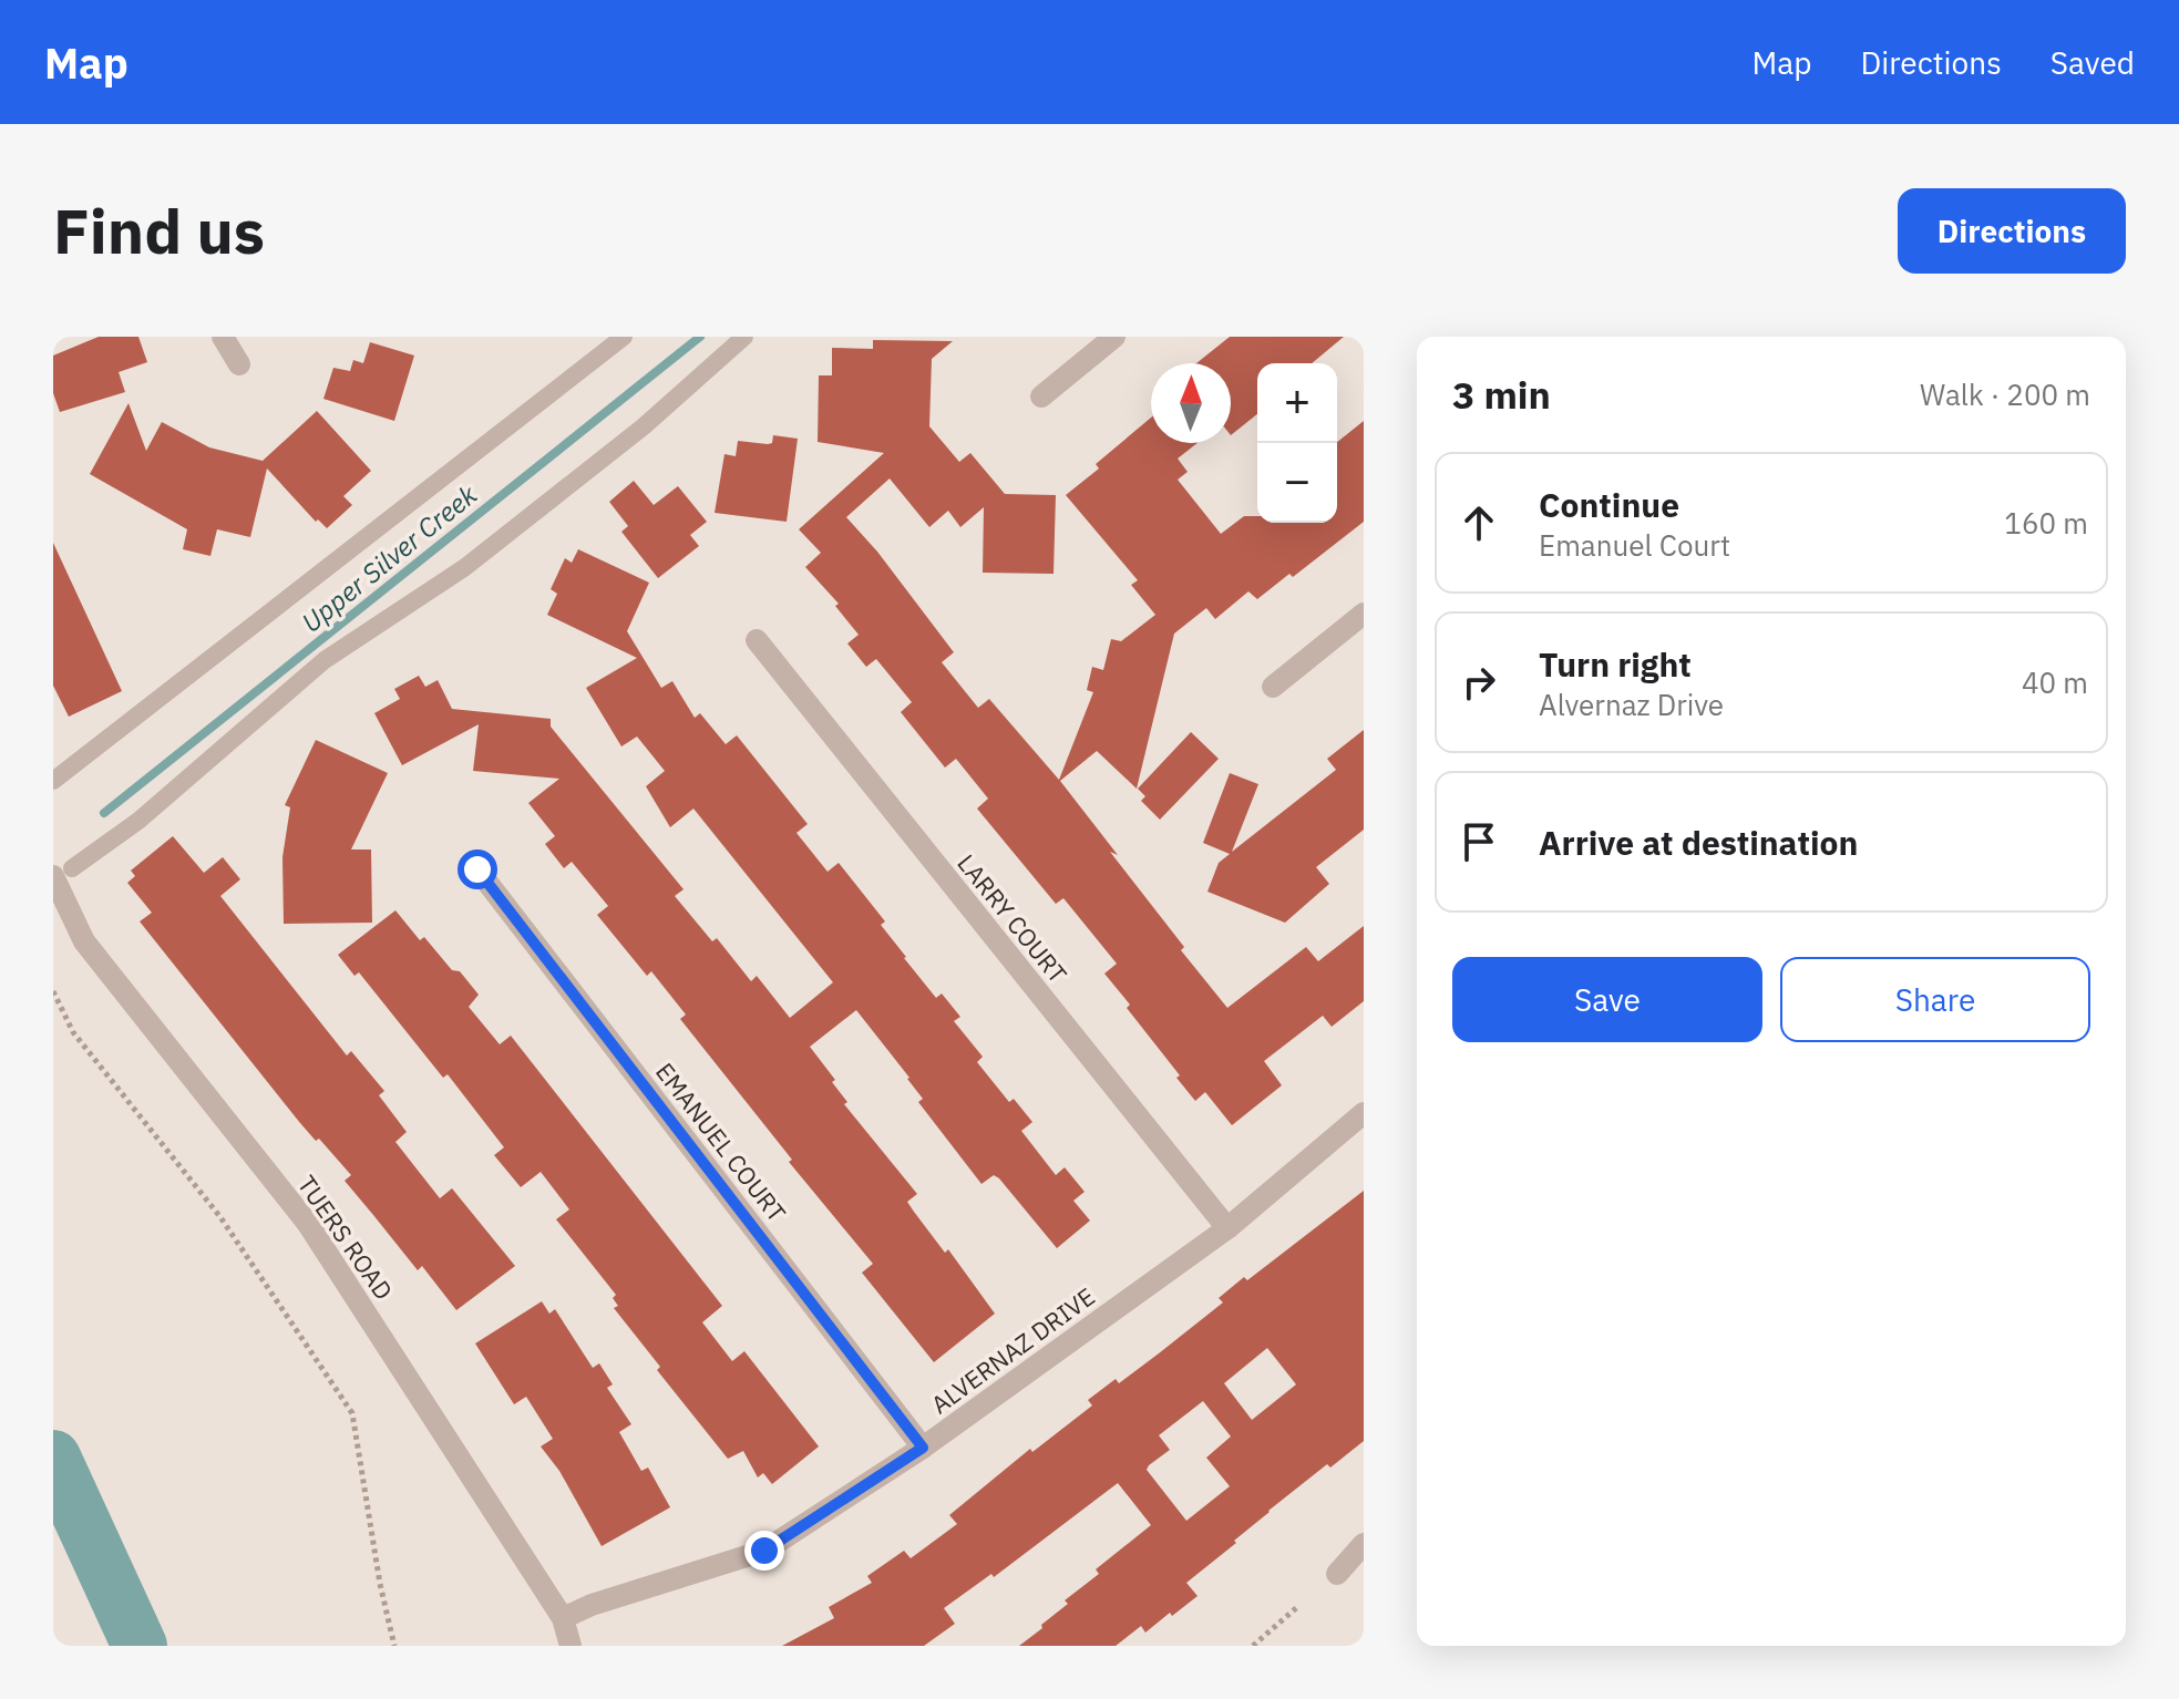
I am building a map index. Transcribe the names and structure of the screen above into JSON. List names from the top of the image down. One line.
{"streets":{"street":["LARRY COURT","EMANUEL COURT","TUERS ROAD","ALVERNAZ DRIVE"]},"crossings":[["LARRY COURT","ALVERNAZ DRIVE"],["EMANUEL COURT","ALVERNAZ DRIVE"],["TUERS ROAD","ALVERNAZ DRIVE"]],"water":["Upper Silver Creek"],"north":"top","page":{"header":"Map","nav":["Map","Directions","Saved"],"buttons":["Directions",["Save","Share"]],"title":"Find us","heading":["3 min","Walk · 200 m"],"map_buttons":["+","−"],"list":[["Continue","Emanuel Court","160 m"],["Turn right","Alvernaz Drive","40 m"],"Arrive at destination"]}}
